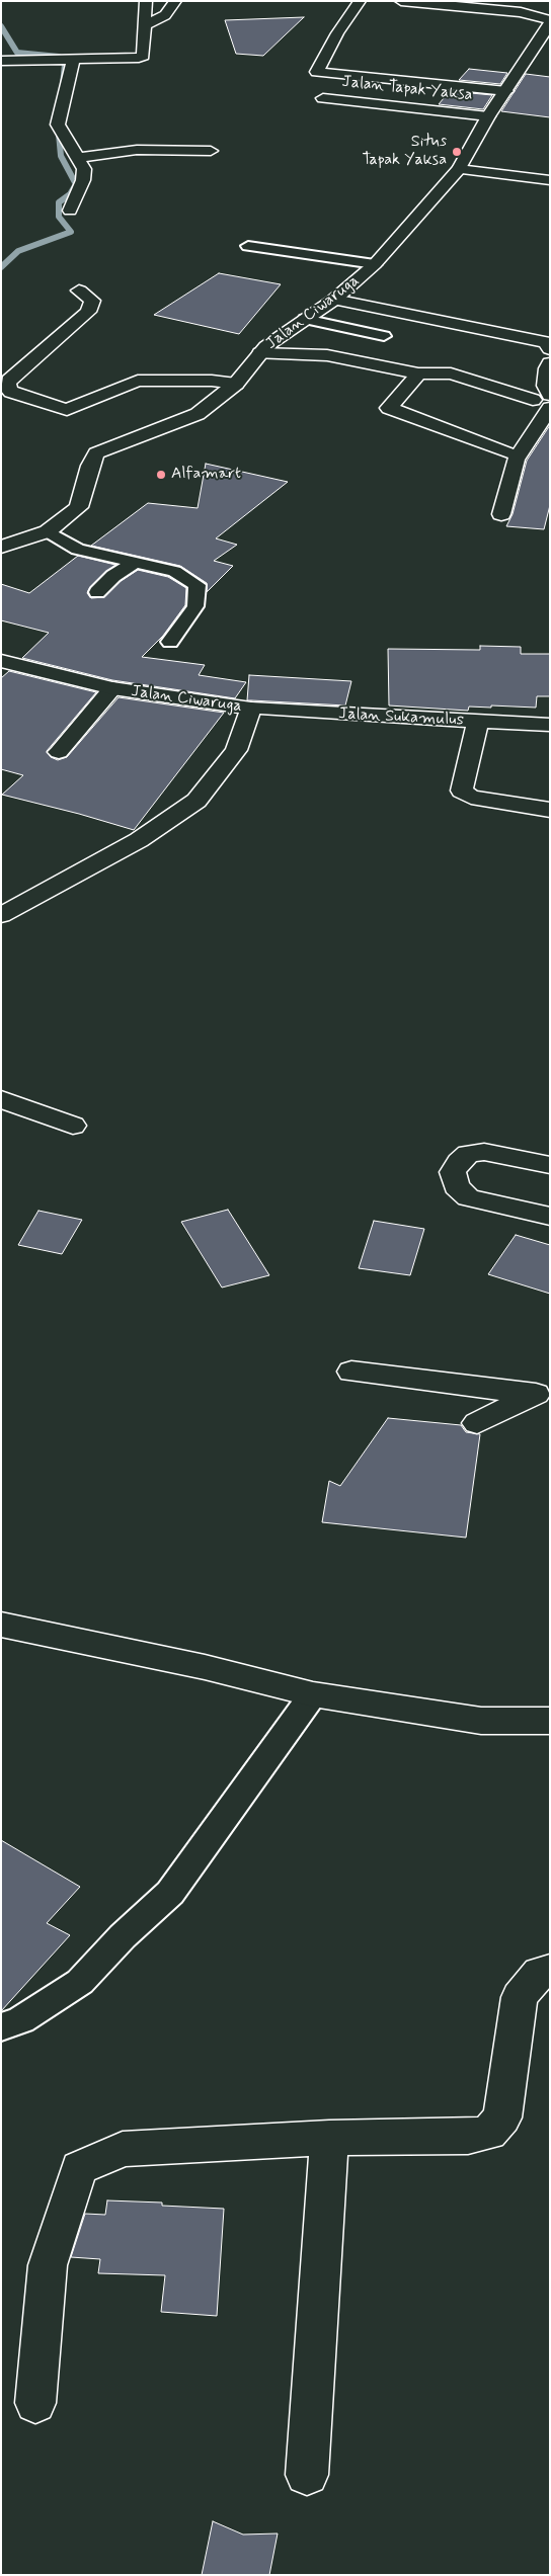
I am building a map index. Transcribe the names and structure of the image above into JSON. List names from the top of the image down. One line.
{"streets":{"street":["Jalan Tapak Yaksa","Jalan Ciwaruga","Jalan Sukamulus"]},"crossings":[["Jalan Tapak Yaksa","Jalan Ciwaruga"],["Jalan Ciwaruga","Jalan Sukamulus"]],"places":["Situs Tapak Yaksa","Alfamart"]}
